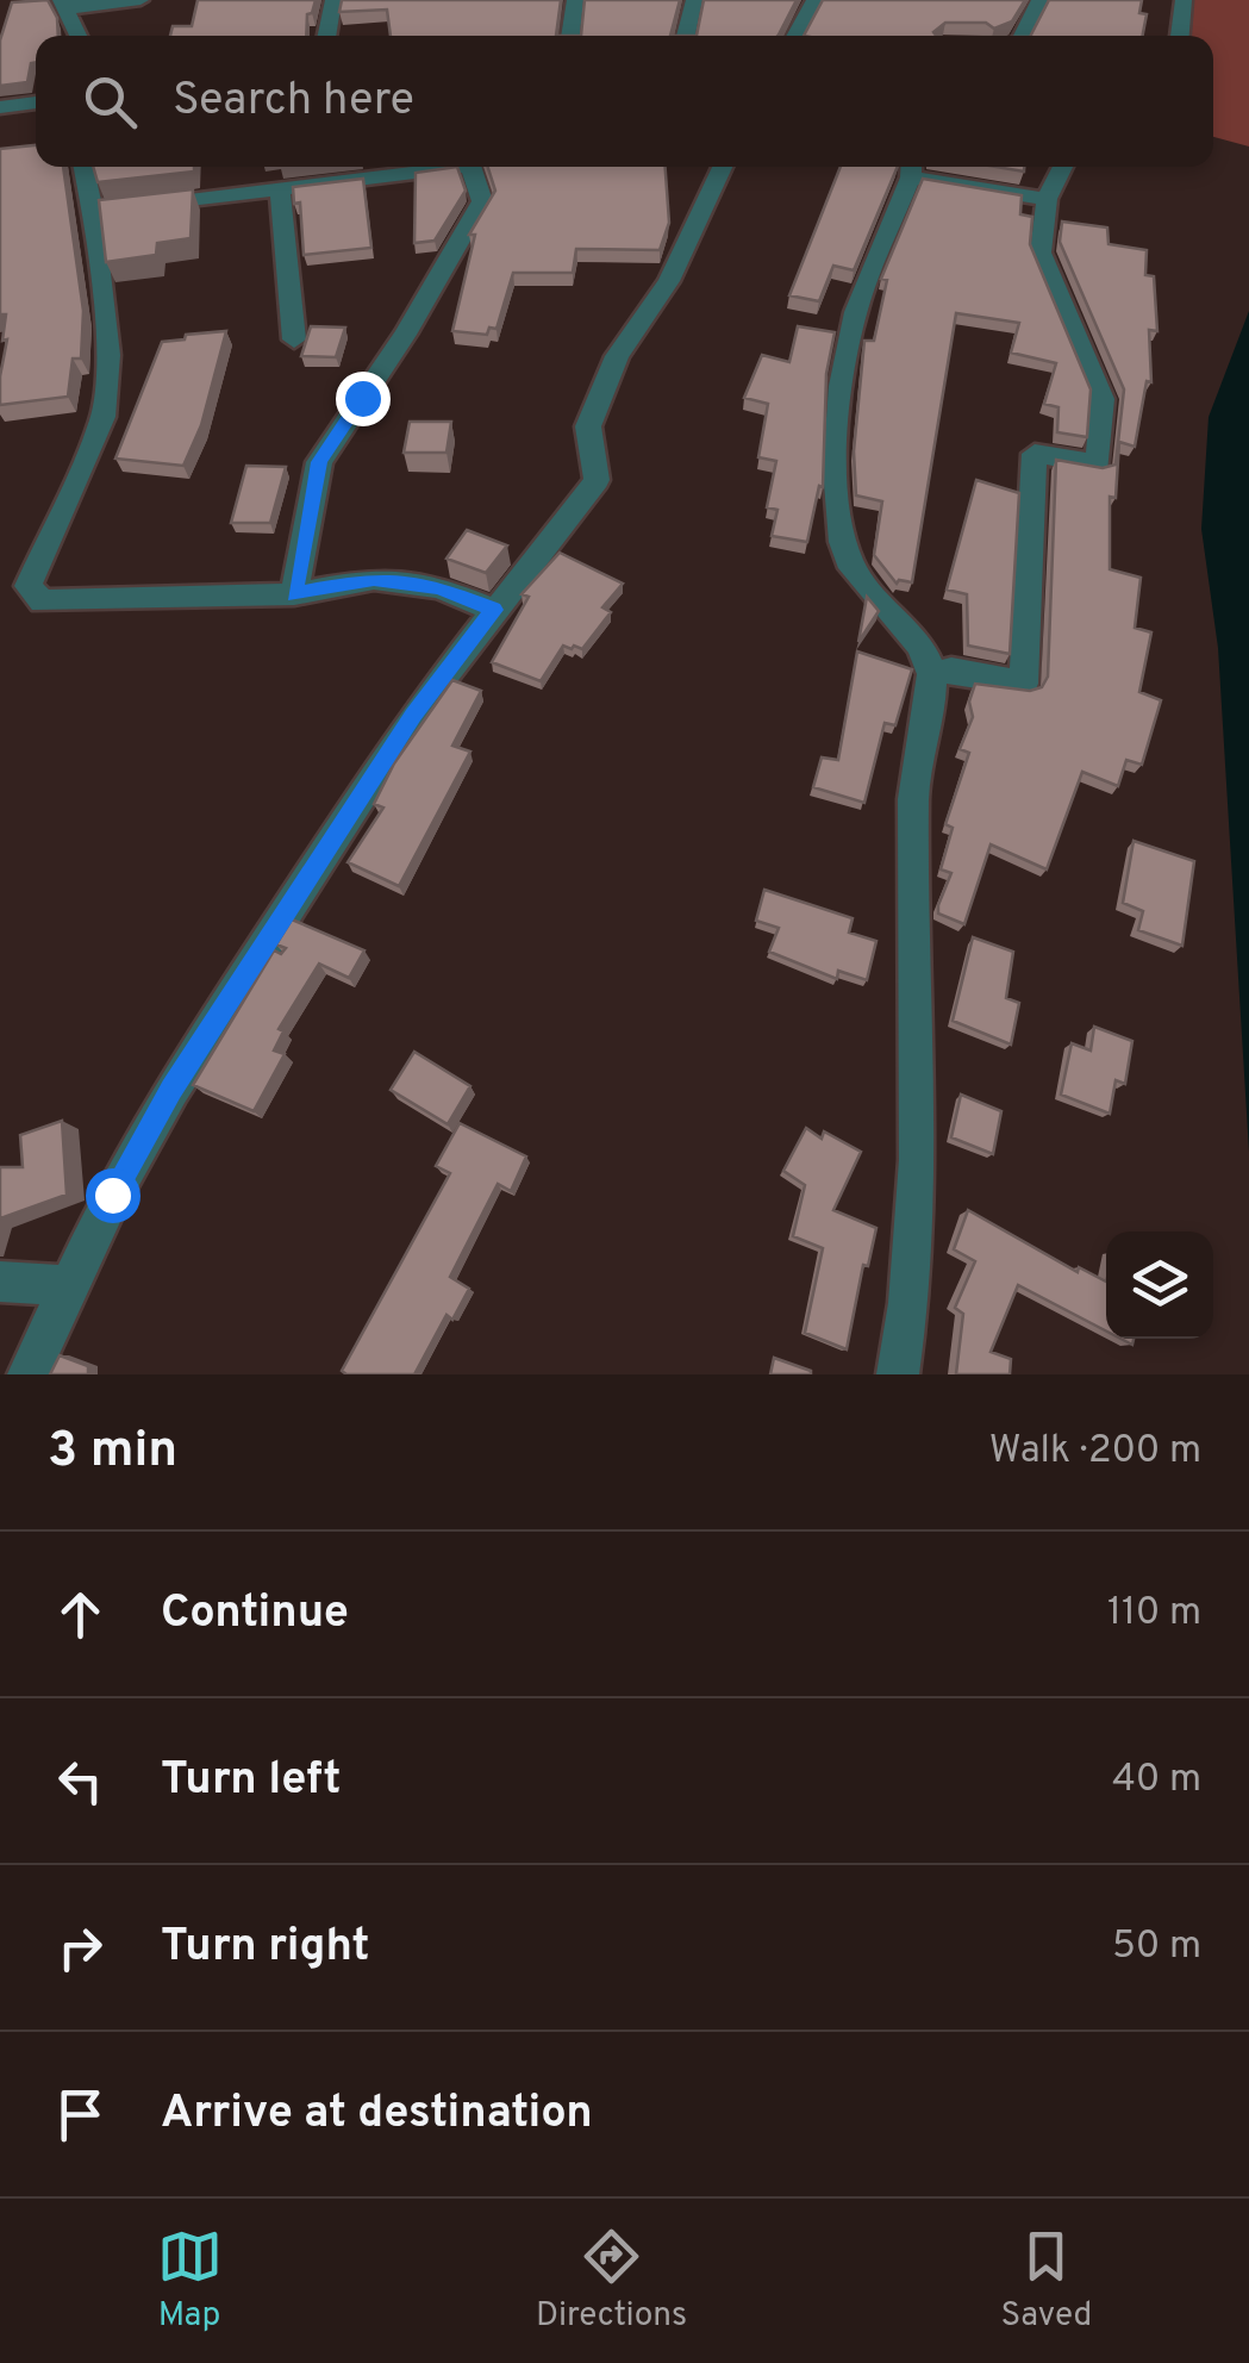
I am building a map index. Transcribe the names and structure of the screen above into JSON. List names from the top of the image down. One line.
{"page":{"search":"Search here","heading":["3 min","Walk · 200 m"],"list":[["Continue","110 m"],["Turn left","40 m"],["Turn right","50 m"],"Arrive at destination"],"nav":["Map","Directions","Saved"]}}
